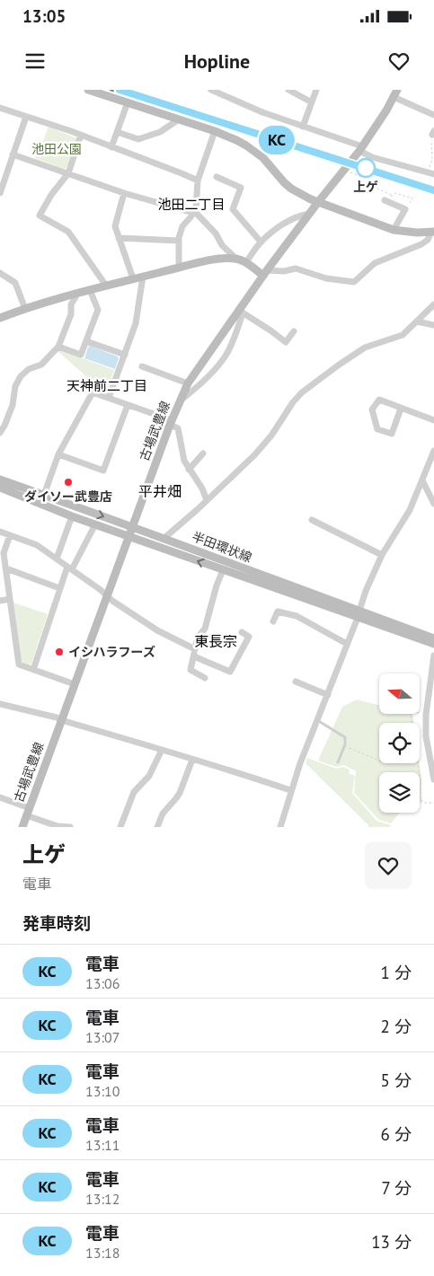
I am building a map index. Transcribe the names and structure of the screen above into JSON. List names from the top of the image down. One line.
{"streets":{"main road":["古場武豊線","半田環状線"]},"crossings":[["古場武豊線","半田環状線"]],"districts":["池田二丁目","天神前二丁目","平井畑","東長宗"],"parks":["池田公園"],"places":["上ゲ","ダイソー武豊店","イシハラフーズ"],"north":"left","page":{"status":"13:05","header":"Hopline","on_map":"KC","heading":[["上ゲ","電車"],"発車時刻"],"list":[{"mark":"KC","name":"電車","note":"13:06","value":"1 分"},{"mark":"KC","name":"電車","note":"13:07","value":"2 分"},{"mark":"KC","name":"電車","note":"13:10","value":"5 分"},{"mark":"KC","name":"電車","note":"13:11","value":"6 分"},{"mark":"KC","name":"電車","note":"13:12","value":"7 分"},{"mark":"KC","name":"電車","note":"13:18","value":"13 分"}]}}
